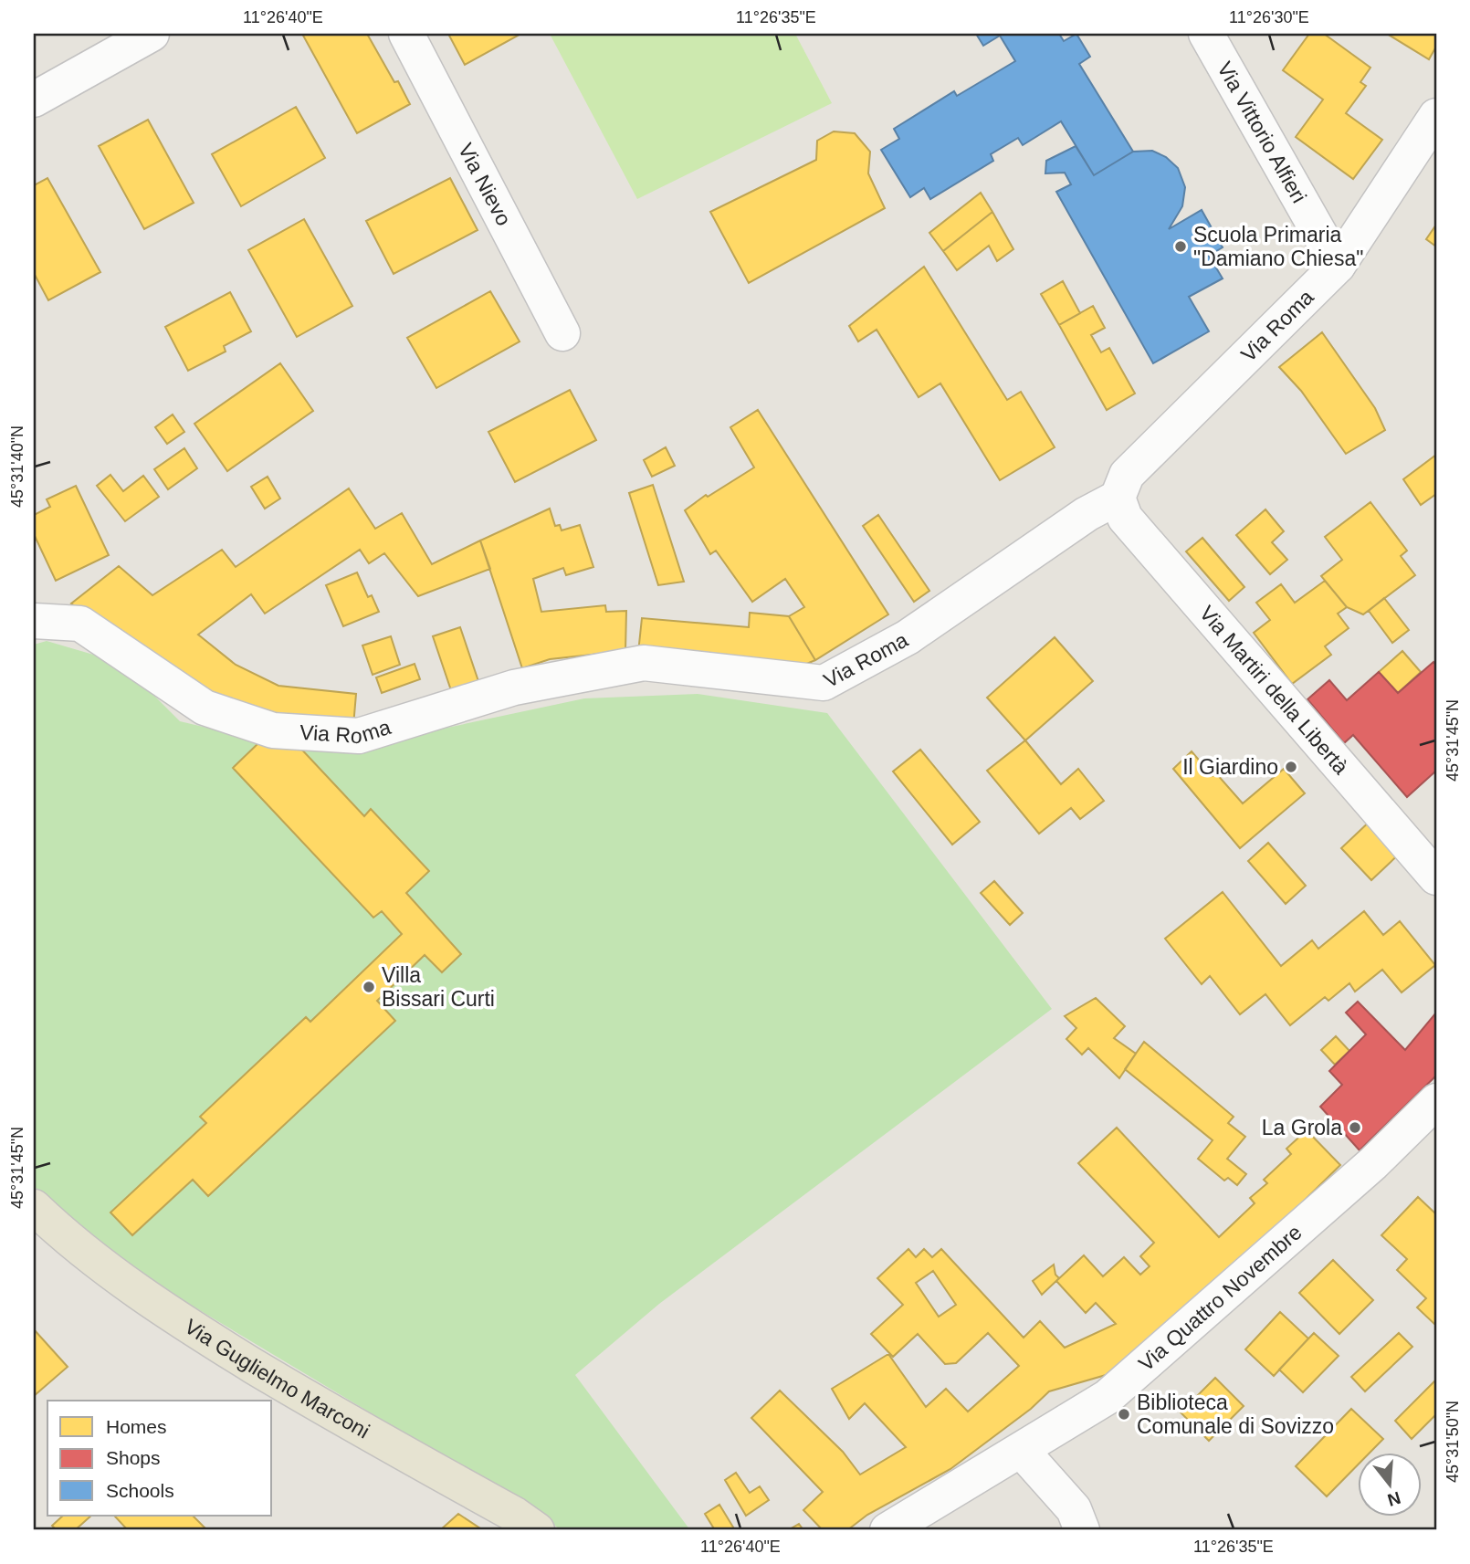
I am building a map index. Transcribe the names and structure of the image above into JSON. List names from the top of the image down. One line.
{"streets":{"main road":["Via Guglielmo Marconi"],"street":["Via Vittorio Alfieri","Via Nievo","Via Roma","Via Martiri della Libertà","Via Quattro Novembre"]},"crossings":[["Via Vittorio Alfieri","Via Roma"],["Via Roma","Via Martiri della Libertà"]],"places":["Scuola Primaria \"Damiano Chiesa\"","Il Giardino","Villa Bissari Curti","La Grola","Biblioteca Comunale di Sovizzo"],"legend":["Homes","Shops","Schools"],"north":"bottom","coordinates":["11°26'40\"E","11°26'35\"E","11°26'30\"E","45°31'40\"N","45°31'45\"N","45°31'50\"N"]}
